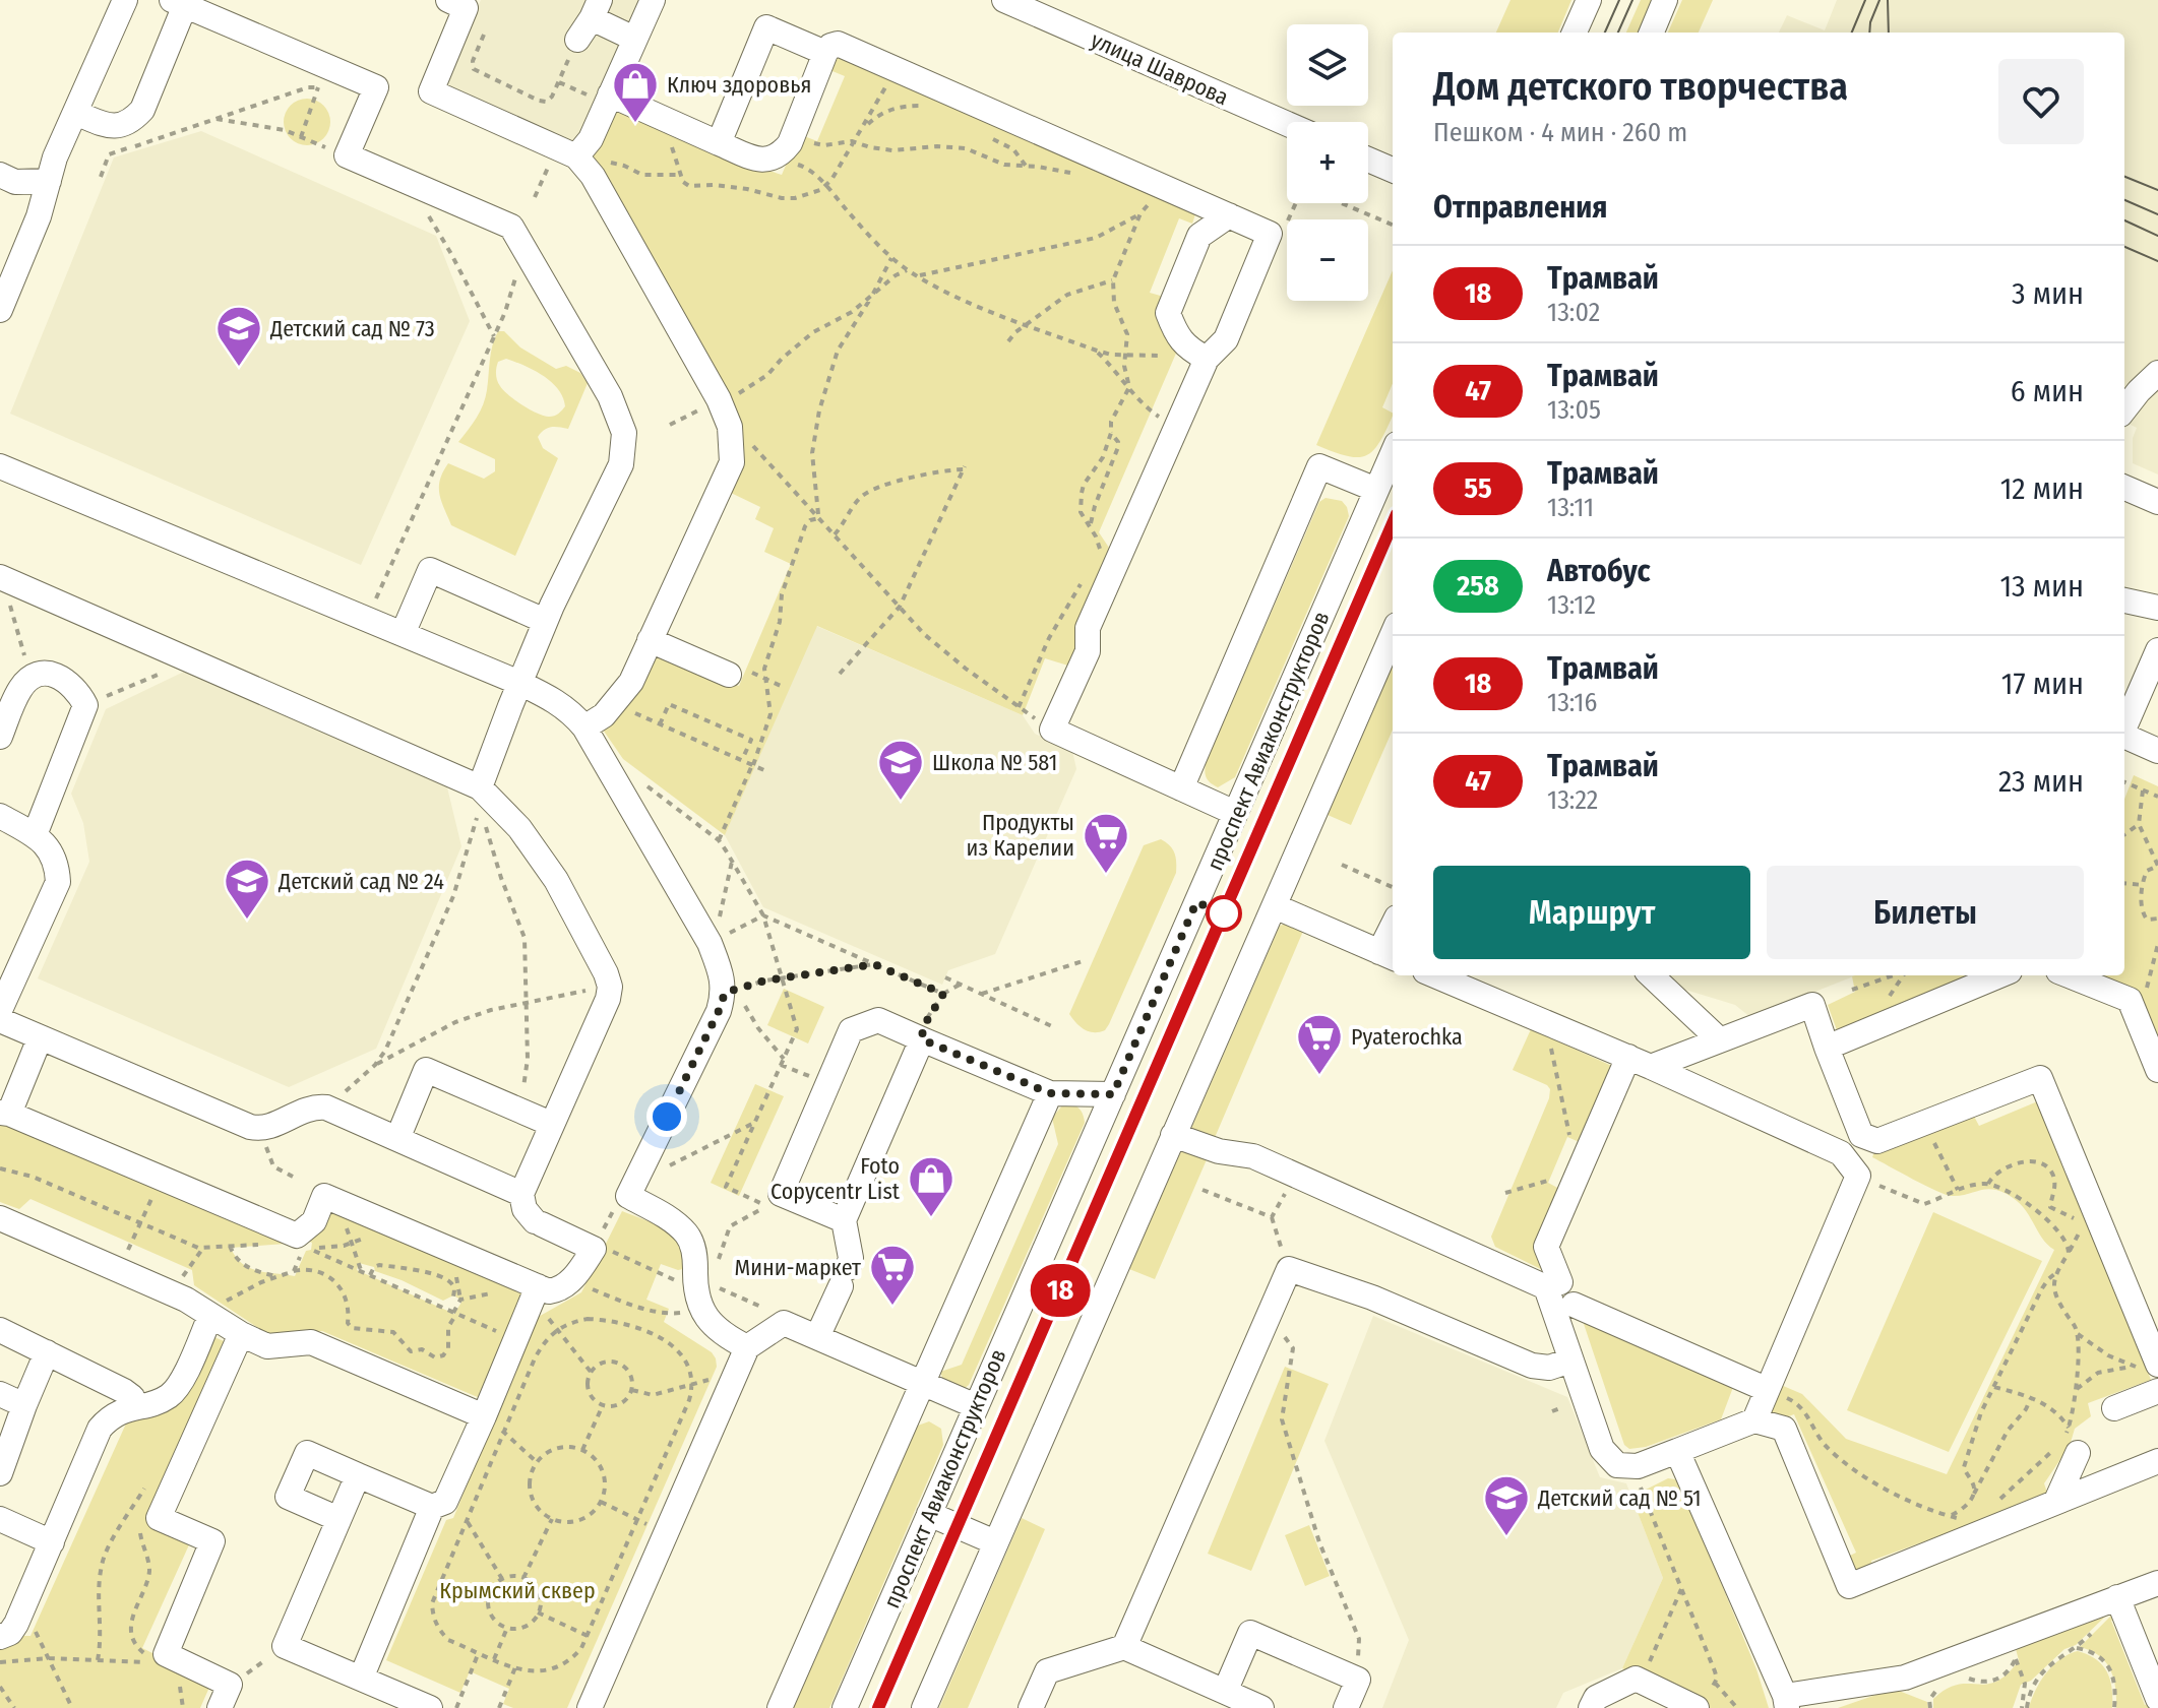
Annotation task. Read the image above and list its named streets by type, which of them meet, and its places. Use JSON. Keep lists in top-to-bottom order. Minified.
{"streets":{"street":["улица Шаврова","проспект Авиаконструкторов"]},"parks":["Крымский сквер"],"places":{"shop":["Ключ здоровья","Foto Copycentr List"],"school or university":["Детский сад № 73","Школа № 581","Детский сад № 24","Детский сад № 51"],"supermarket":["Продукты из Карелии","Pyaterochka","Мини-маркет"]},"lines":["tram line 18"],"page":{"on_map":"18","map_buttons":["+","−"],"heading":[["Дом детского творчества","Пешком · 4 мин · 260 m"],"Отправления"],"list":[{"mark":"18","name":"Трамвай","note":"13:02","value":"3 мин"},{"mark":"47","name":"Трамвай","note":"13:05","value":"6 мин"},{"mark":"55","name":"Трамвай","note":"13:11","value":"12 мин"},{"mark":"258","name":"Автобус","note":"13:12","value":"13 мин"},{"mark":"18","name":"Трамвай","note":"13:16","value":"17 мин"},{"mark":"47","name":"Трамвай","note":"13:22","value":"23 мин"}],"buttons":["Маршрут","Билеты"]}}
